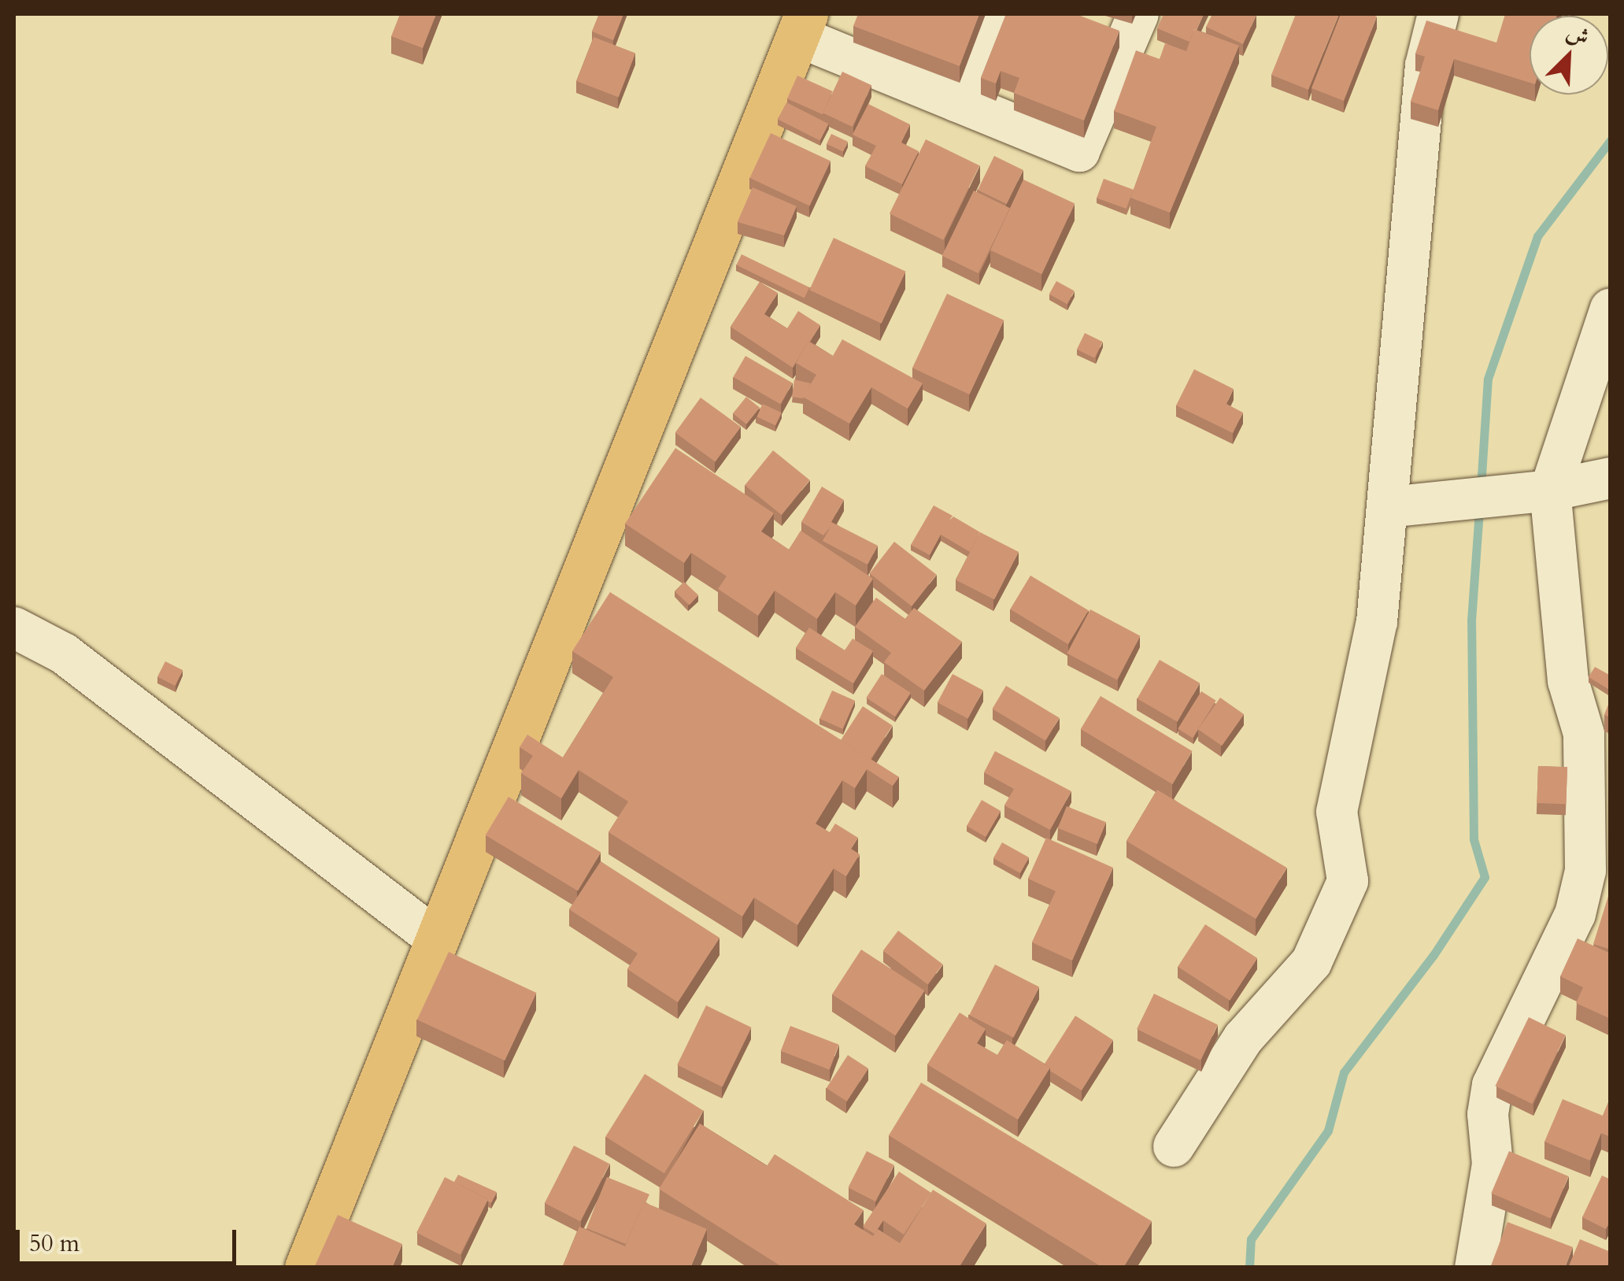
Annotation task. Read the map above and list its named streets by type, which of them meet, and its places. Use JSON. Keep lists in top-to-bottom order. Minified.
{"scale_bar":"50 m","north":"top right"}
